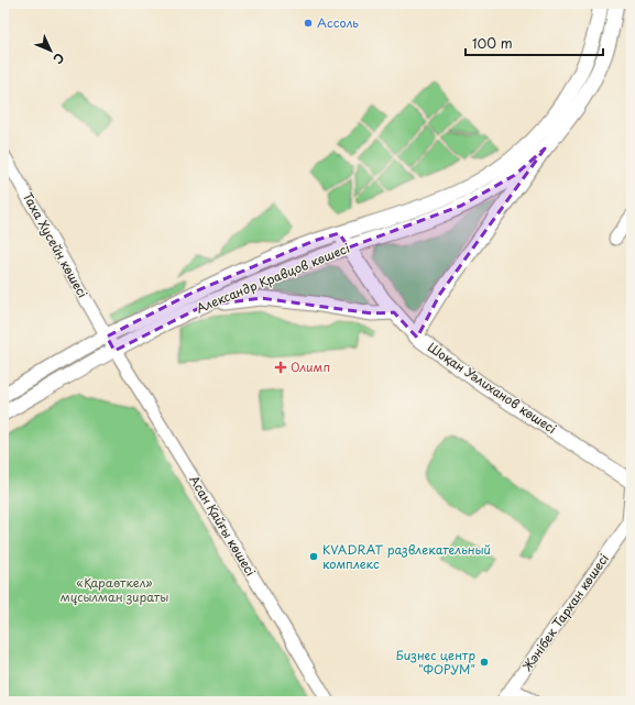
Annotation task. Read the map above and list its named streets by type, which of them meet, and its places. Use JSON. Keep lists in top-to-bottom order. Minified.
{"streets":{"main road":["Александр Кравцов көшесі","Шоқан Уәлиханов көшесі"],"street":["Таха Хусейн көшесі","Асан Қайғы көшесі","Жәнібек Тархан көшесі"]},"crossings":[["Таха Хусейн көшесі","Александр Кравцов көшесі"],["Таха Хусейн көшесі","Асан Қайғы көшесі"],["Александр Кравцов көшесі","Шоқан Уәлиханов көшесі"],["Александр Кравцов көшесі","Асан Қайғы көшесі"],["Шоқан Уәлиханов көшесі","Жәнібек Тархан көшесі"]],"parks":["«Қараөткел» мұсылман зираты"],"places":{"other":["Ассоль","KVADRAT развлекательный комплекс","Бизнес центр \"ФОРУМ\""],"health":["Олимп"]},"scale_bar":"100 m","north":"bottom right"}
